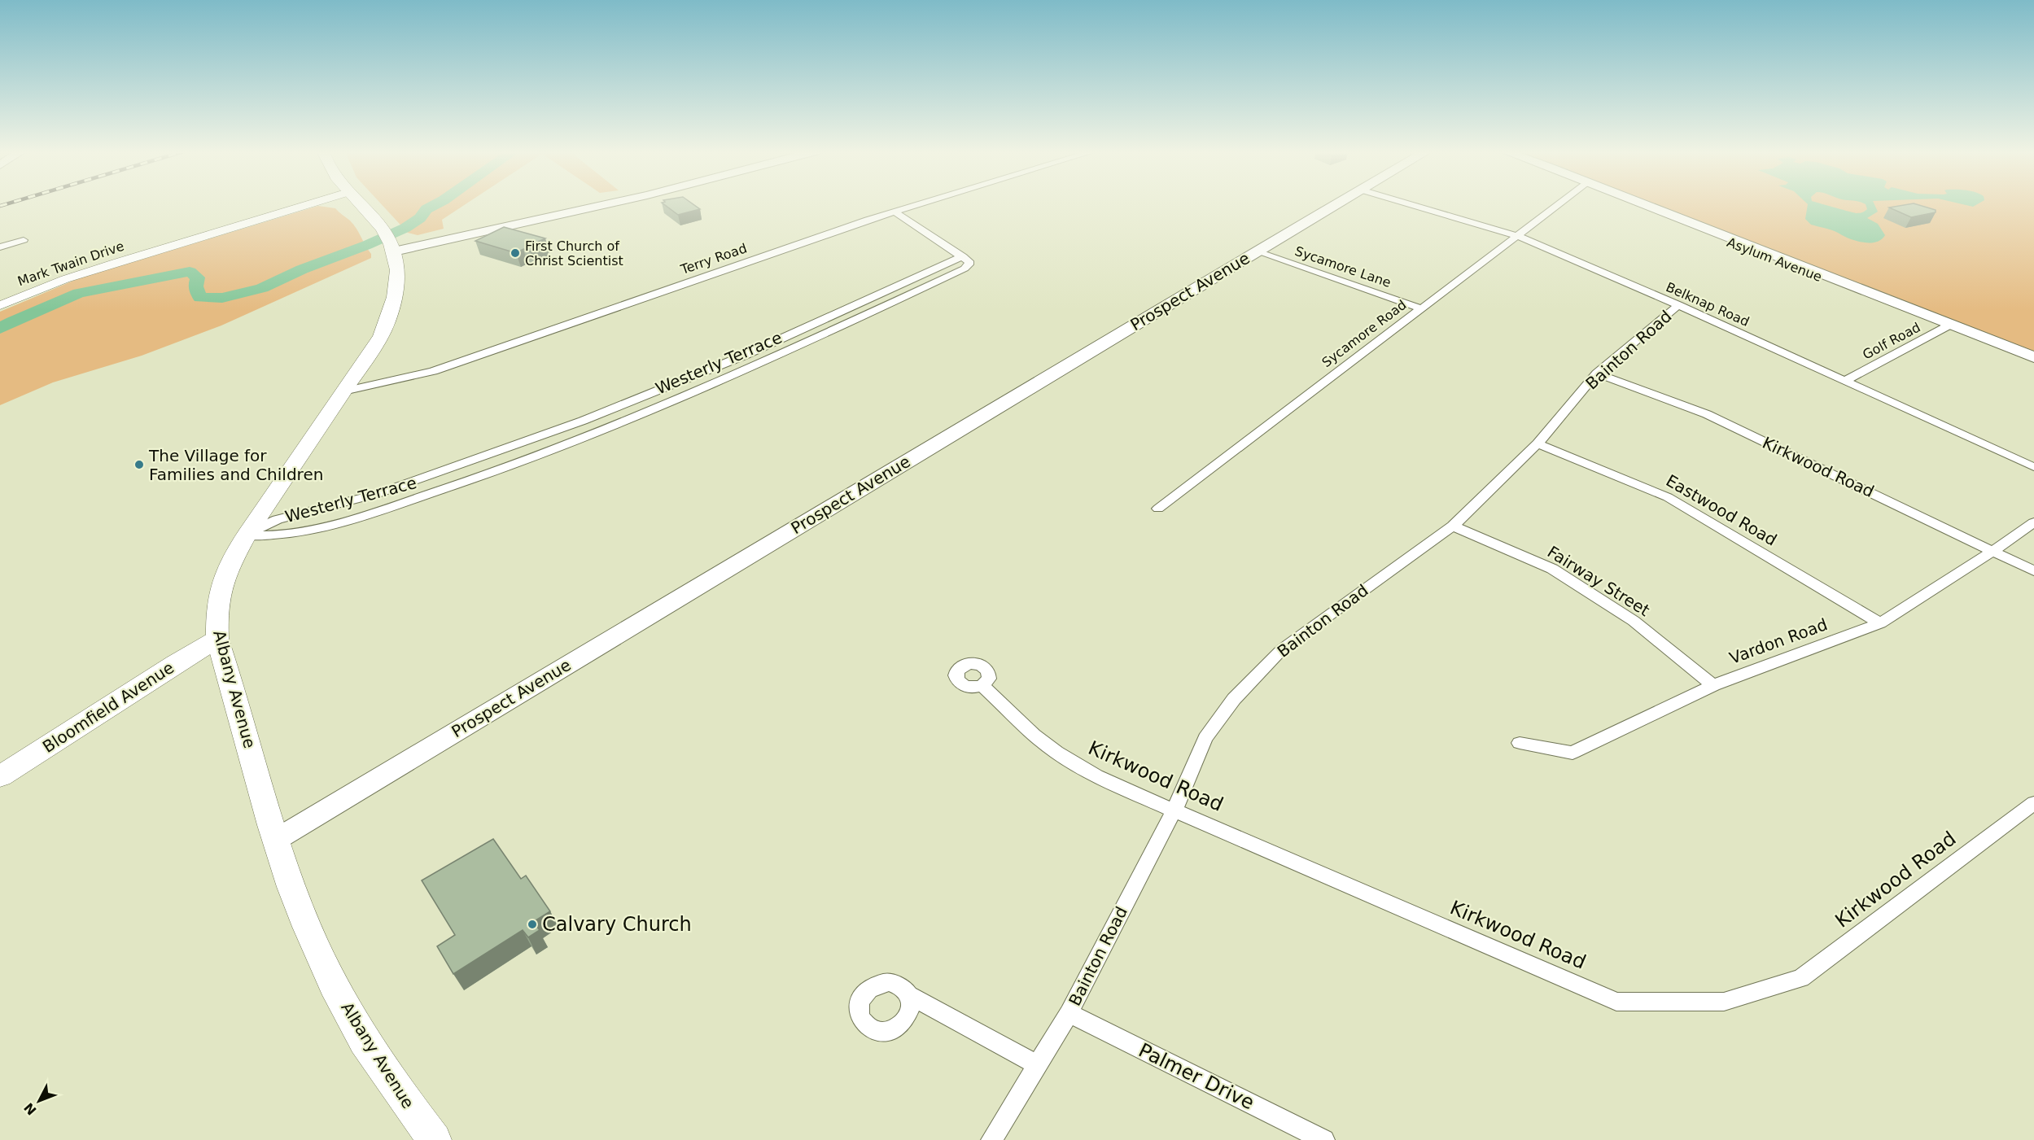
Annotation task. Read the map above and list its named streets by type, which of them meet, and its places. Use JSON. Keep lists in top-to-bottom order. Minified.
{"streets":{"main road":["Asylum Avenue","Prospect Avenue","Albany Avenue","Bloomfield Avenue"],"street":["Terry Road","Mark Twain Drive","Sycamore Lane","Belknap Road","Sycamore Road","Golf Road","Bainton Road","Westerly Terrace","Kirkwood Road","Eastwood Road","Fairway Street","Vardon Road","Palmer Drive"]},"crossings":[["Terry Road","Albany Avenue"],["Asylum Avenue","Golf Road"],["Sycamore Lane","Prospect Avenue"],["Sycamore Lane","Sycamore Road"],["Prospect Avenue","Albany Avenue"],["Belknap Road","Sycamore Road"],["Belknap Road","Golf Road"],["Belknap Road","Bainton Road"],["Bainton Road","Kirkwood Road"],["Bainton Road","Eastwood Road"],["Bainton Road","Fairway Street"],["Bainton Road","Palmer Drive"],["Westerly Terrace","Albany Avenue"],["Kirkwood Road","Vardon Road"],["Eastwood Road","Vardon Road"],["Fairway Street","Vardon Road"],["Albany Avenue","Bloomfield Avenue"]],"places":["First Church of Christ Scientist","The Village for Families and Children","Calvary Church"],"north":"bottom left"}
